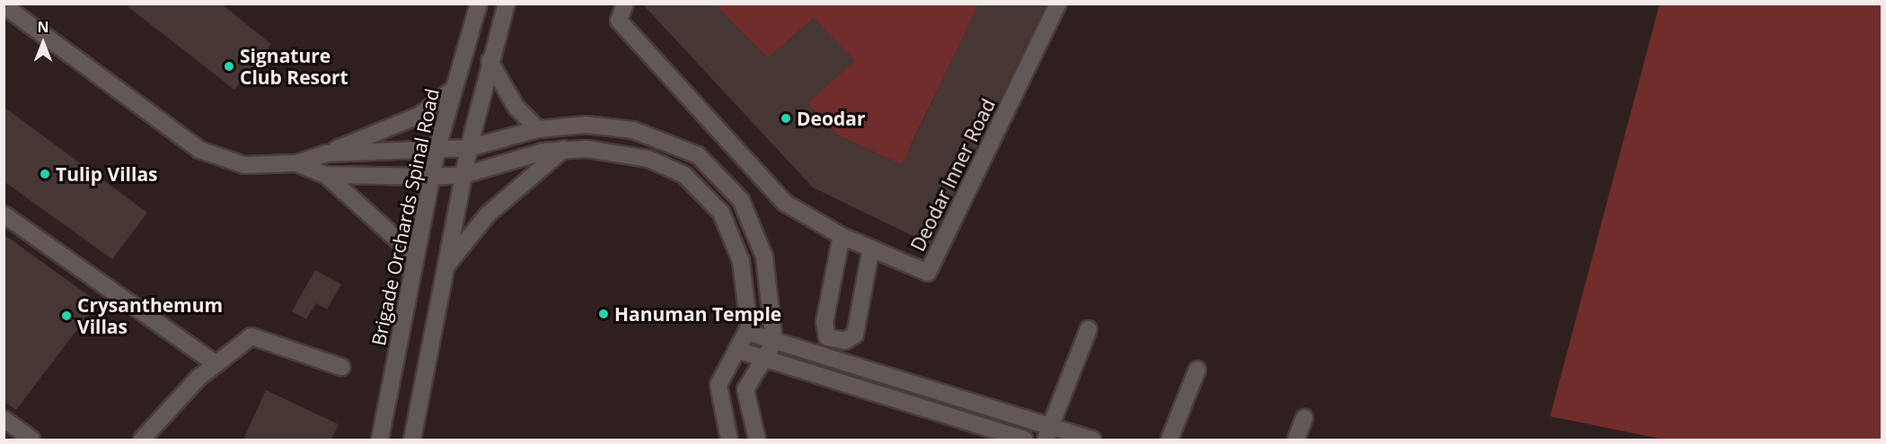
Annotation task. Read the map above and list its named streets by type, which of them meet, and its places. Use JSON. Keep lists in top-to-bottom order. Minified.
{"streets":{"street":["Deodar Inner Road","Brigade Orchards Spinal Road"]},"places":["Signature Club Resort","Deodar","Tulip Villas","Hanuman Temple","Crysanthemum Villas"],"north":"top"}
